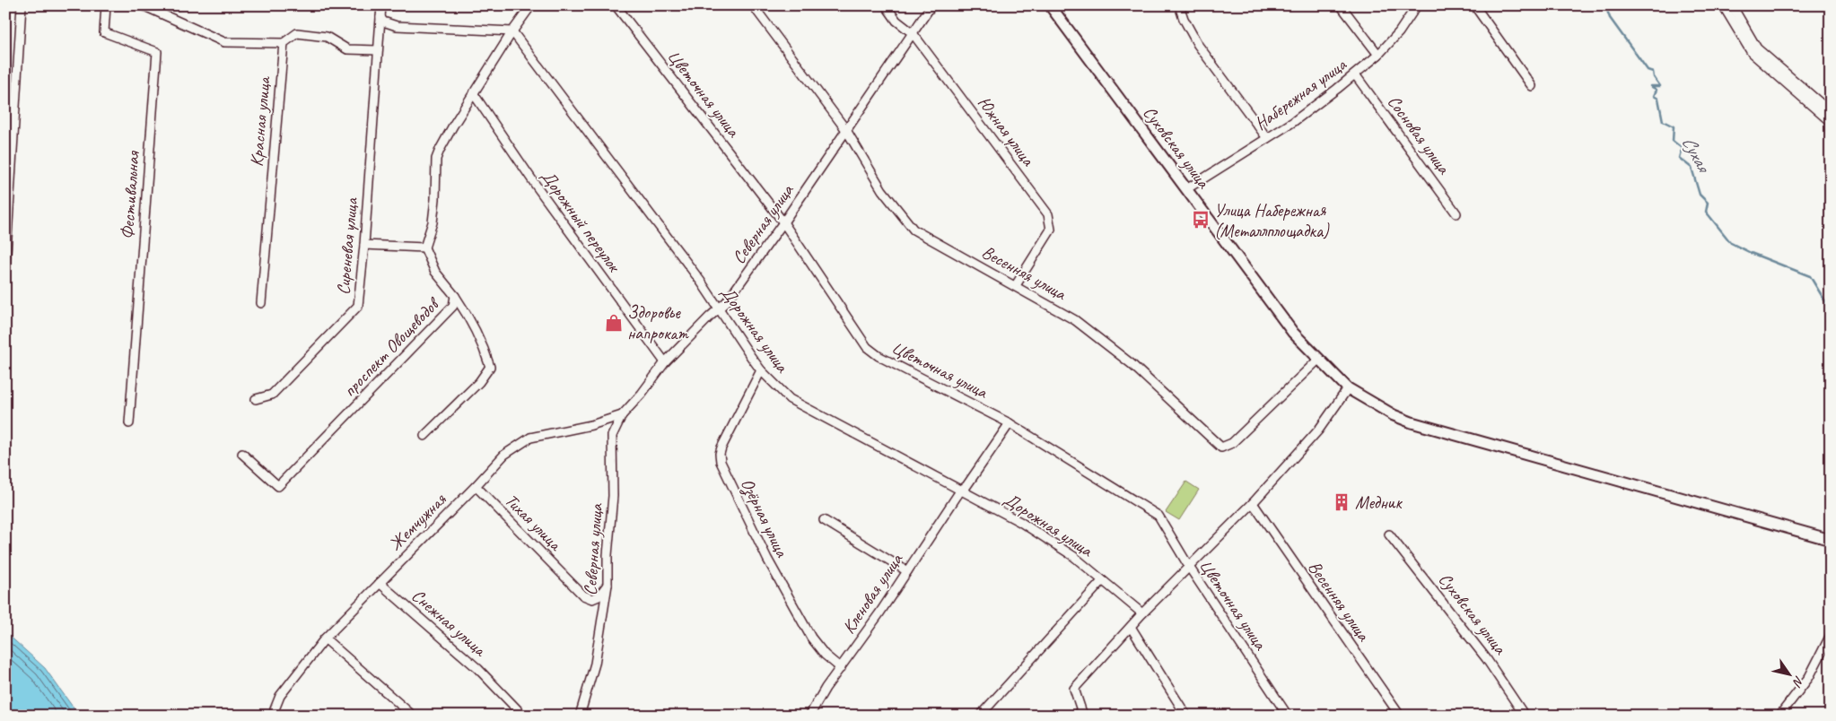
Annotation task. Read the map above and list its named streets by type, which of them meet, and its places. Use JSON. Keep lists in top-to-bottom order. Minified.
{"streets":{"street":["Цветочная улица","Набережная улица","Красная улица","Южная улица","Сосновая улица","Суховская улица","Фестивальная","Дорожный переулок","Северная улица","Сиреневая улица","Весенняя улица","Дорожная улица","проспект Овощеводов","Озёрная улица","Жемчужная","Тихая улица","Кленовая улица","Снежная улица"]},"crossings":[["Цветочная улица","Северная улица"],["Цветочная улица","Кленовая улица"],["Набережная улица","Сосновая улица"],["Набережная улица","Суховская улица"],["Южная улица","Северная улица"],["Южная улица","Весенняя улица"],["Суховская улица","Весенняя улица"],["Дорожный переулок","Северная улица"],["Северная улица","Весенняя улица"],["Северная улица","Дорожная улица"],["Северная улица","Жемчужная"],["Северная улица","Тихая улица"],["Дорожная улица","Озёрная улица"],["Дорожная улица","Кленовая улица"],["Озёрная улица","Кленовая улица"],["Жемчужная","Тихая улица"],["Жемчужная","Снежная улица"]],"water":["Сухая"],"places":{"bus stop":["Улица Набережная (Металлплощадка)"],"shop":["Здоровье напрокат"],"building":["Медник"]},"north":"bottom right"}
